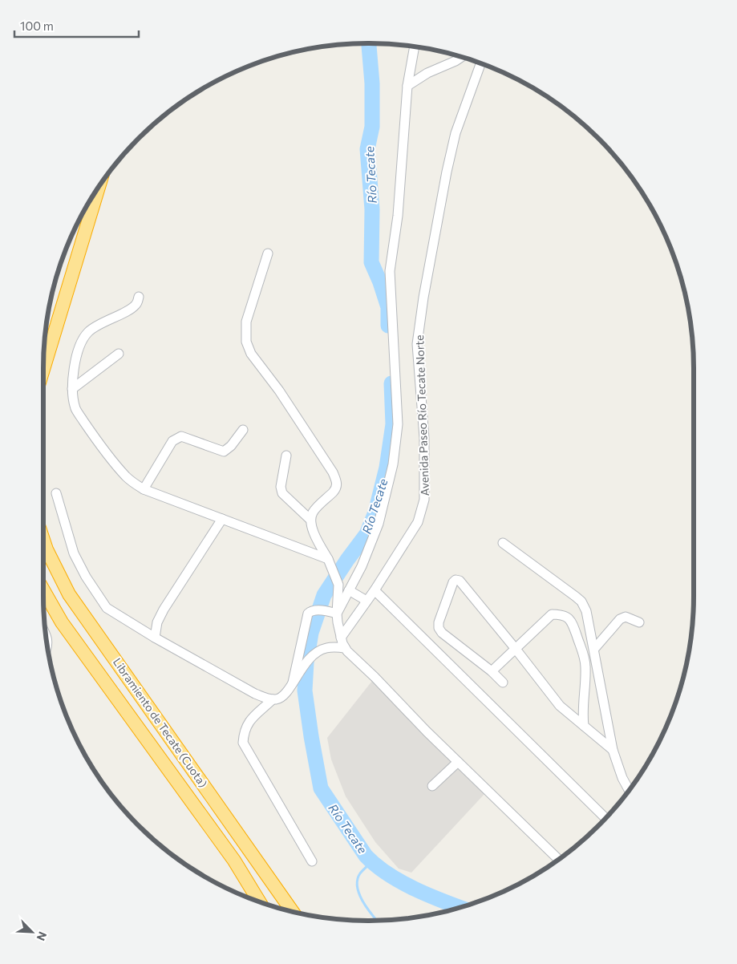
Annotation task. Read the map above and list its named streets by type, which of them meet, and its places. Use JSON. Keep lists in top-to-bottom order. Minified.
{"streets":{"highway":["Libramiento de Tecate (Cuota)"],"street":["Avenida Paseo Río Tecate Norte"]},"water":["Río Tecate"],"scale_bar":"100 m","north":"bottom right"}
